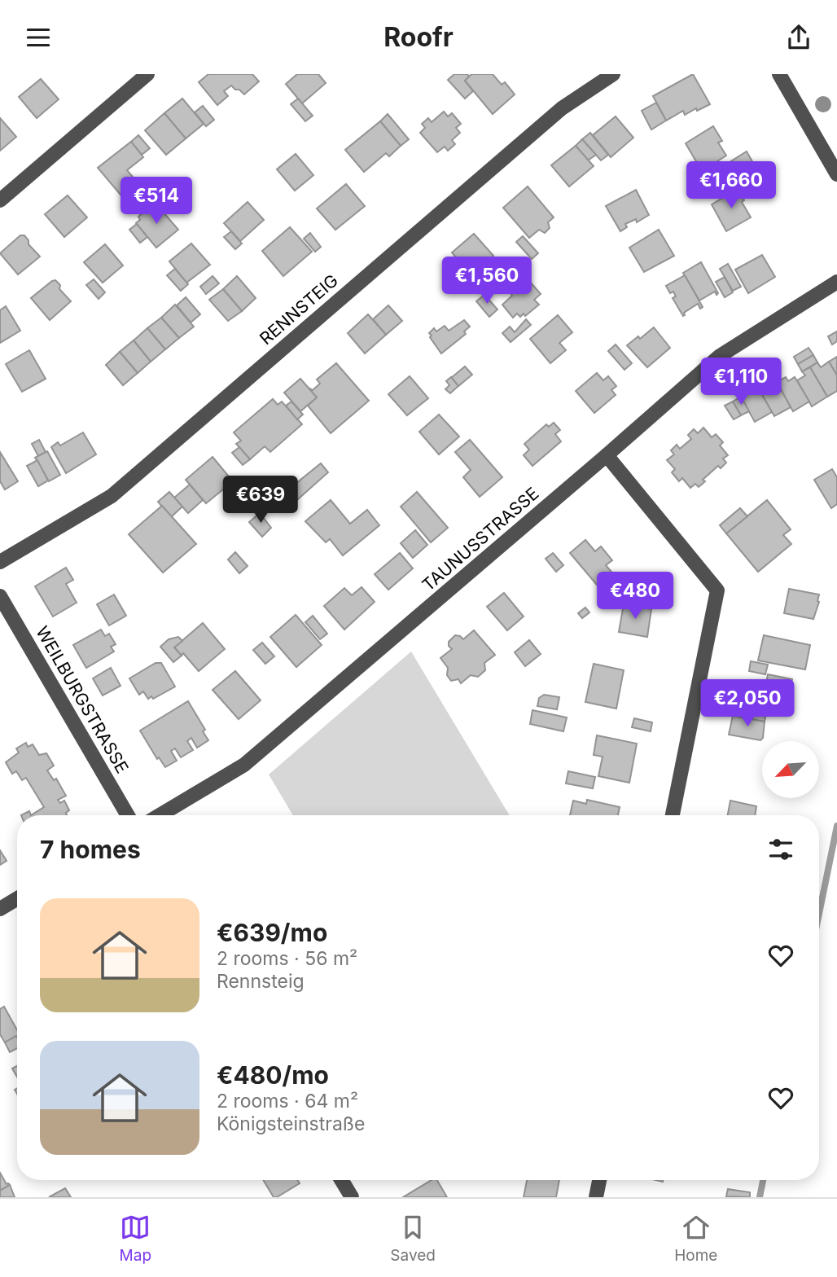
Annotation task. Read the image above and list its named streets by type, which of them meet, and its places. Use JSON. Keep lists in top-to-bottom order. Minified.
{"streets":{"street":["RENNSTEIG","TAUNUSSTRASSE","WEILBURGSTRASSE"]},"north":"bottom left","page":{"header":"Roofr","price":["€1,660","€514","€1,560","€1,110","€639","€480","€2,050"],"heading":"7 homes","list":[{"name":"€639/mo","note":"2 rooms · 56 m² · Rennsteig"},{"name":"€480/mo","note":"2 rooms · 64 m² · Königsteinstraße"}],"tabs":["Map","Saved","Home"]}}
